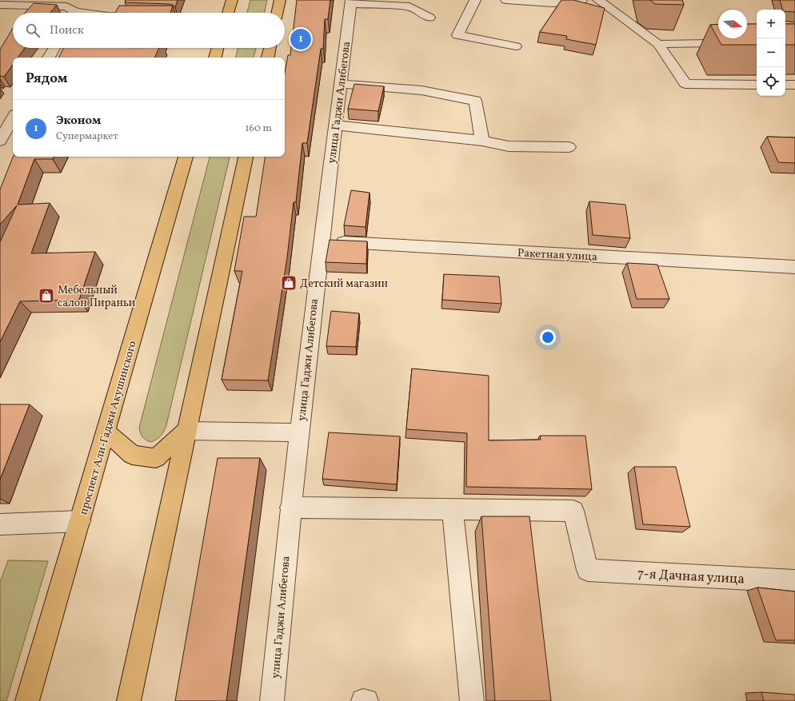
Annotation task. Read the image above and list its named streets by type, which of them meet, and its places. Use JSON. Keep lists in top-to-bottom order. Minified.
{"streets":{"main road":["проспект Али-Гаджи Акушинского"],"street":["улица Гаджи Алибегова","Ракетная улица","7-я Дачная улица"]},"crossings":[["улица Гаджи Алибегова","Ракетная улица"]],"places":{"shop":["Детский магазин","Мебельный салон Пираньи"]},"north":"right","page":{"map_buttons":["+","−"],"search":"Поиск","pins":"1","heading":"Рядом","list":[{"mark":"1","name":"Эконом","note":"Супермаркет","value":"160 m"}]}}
